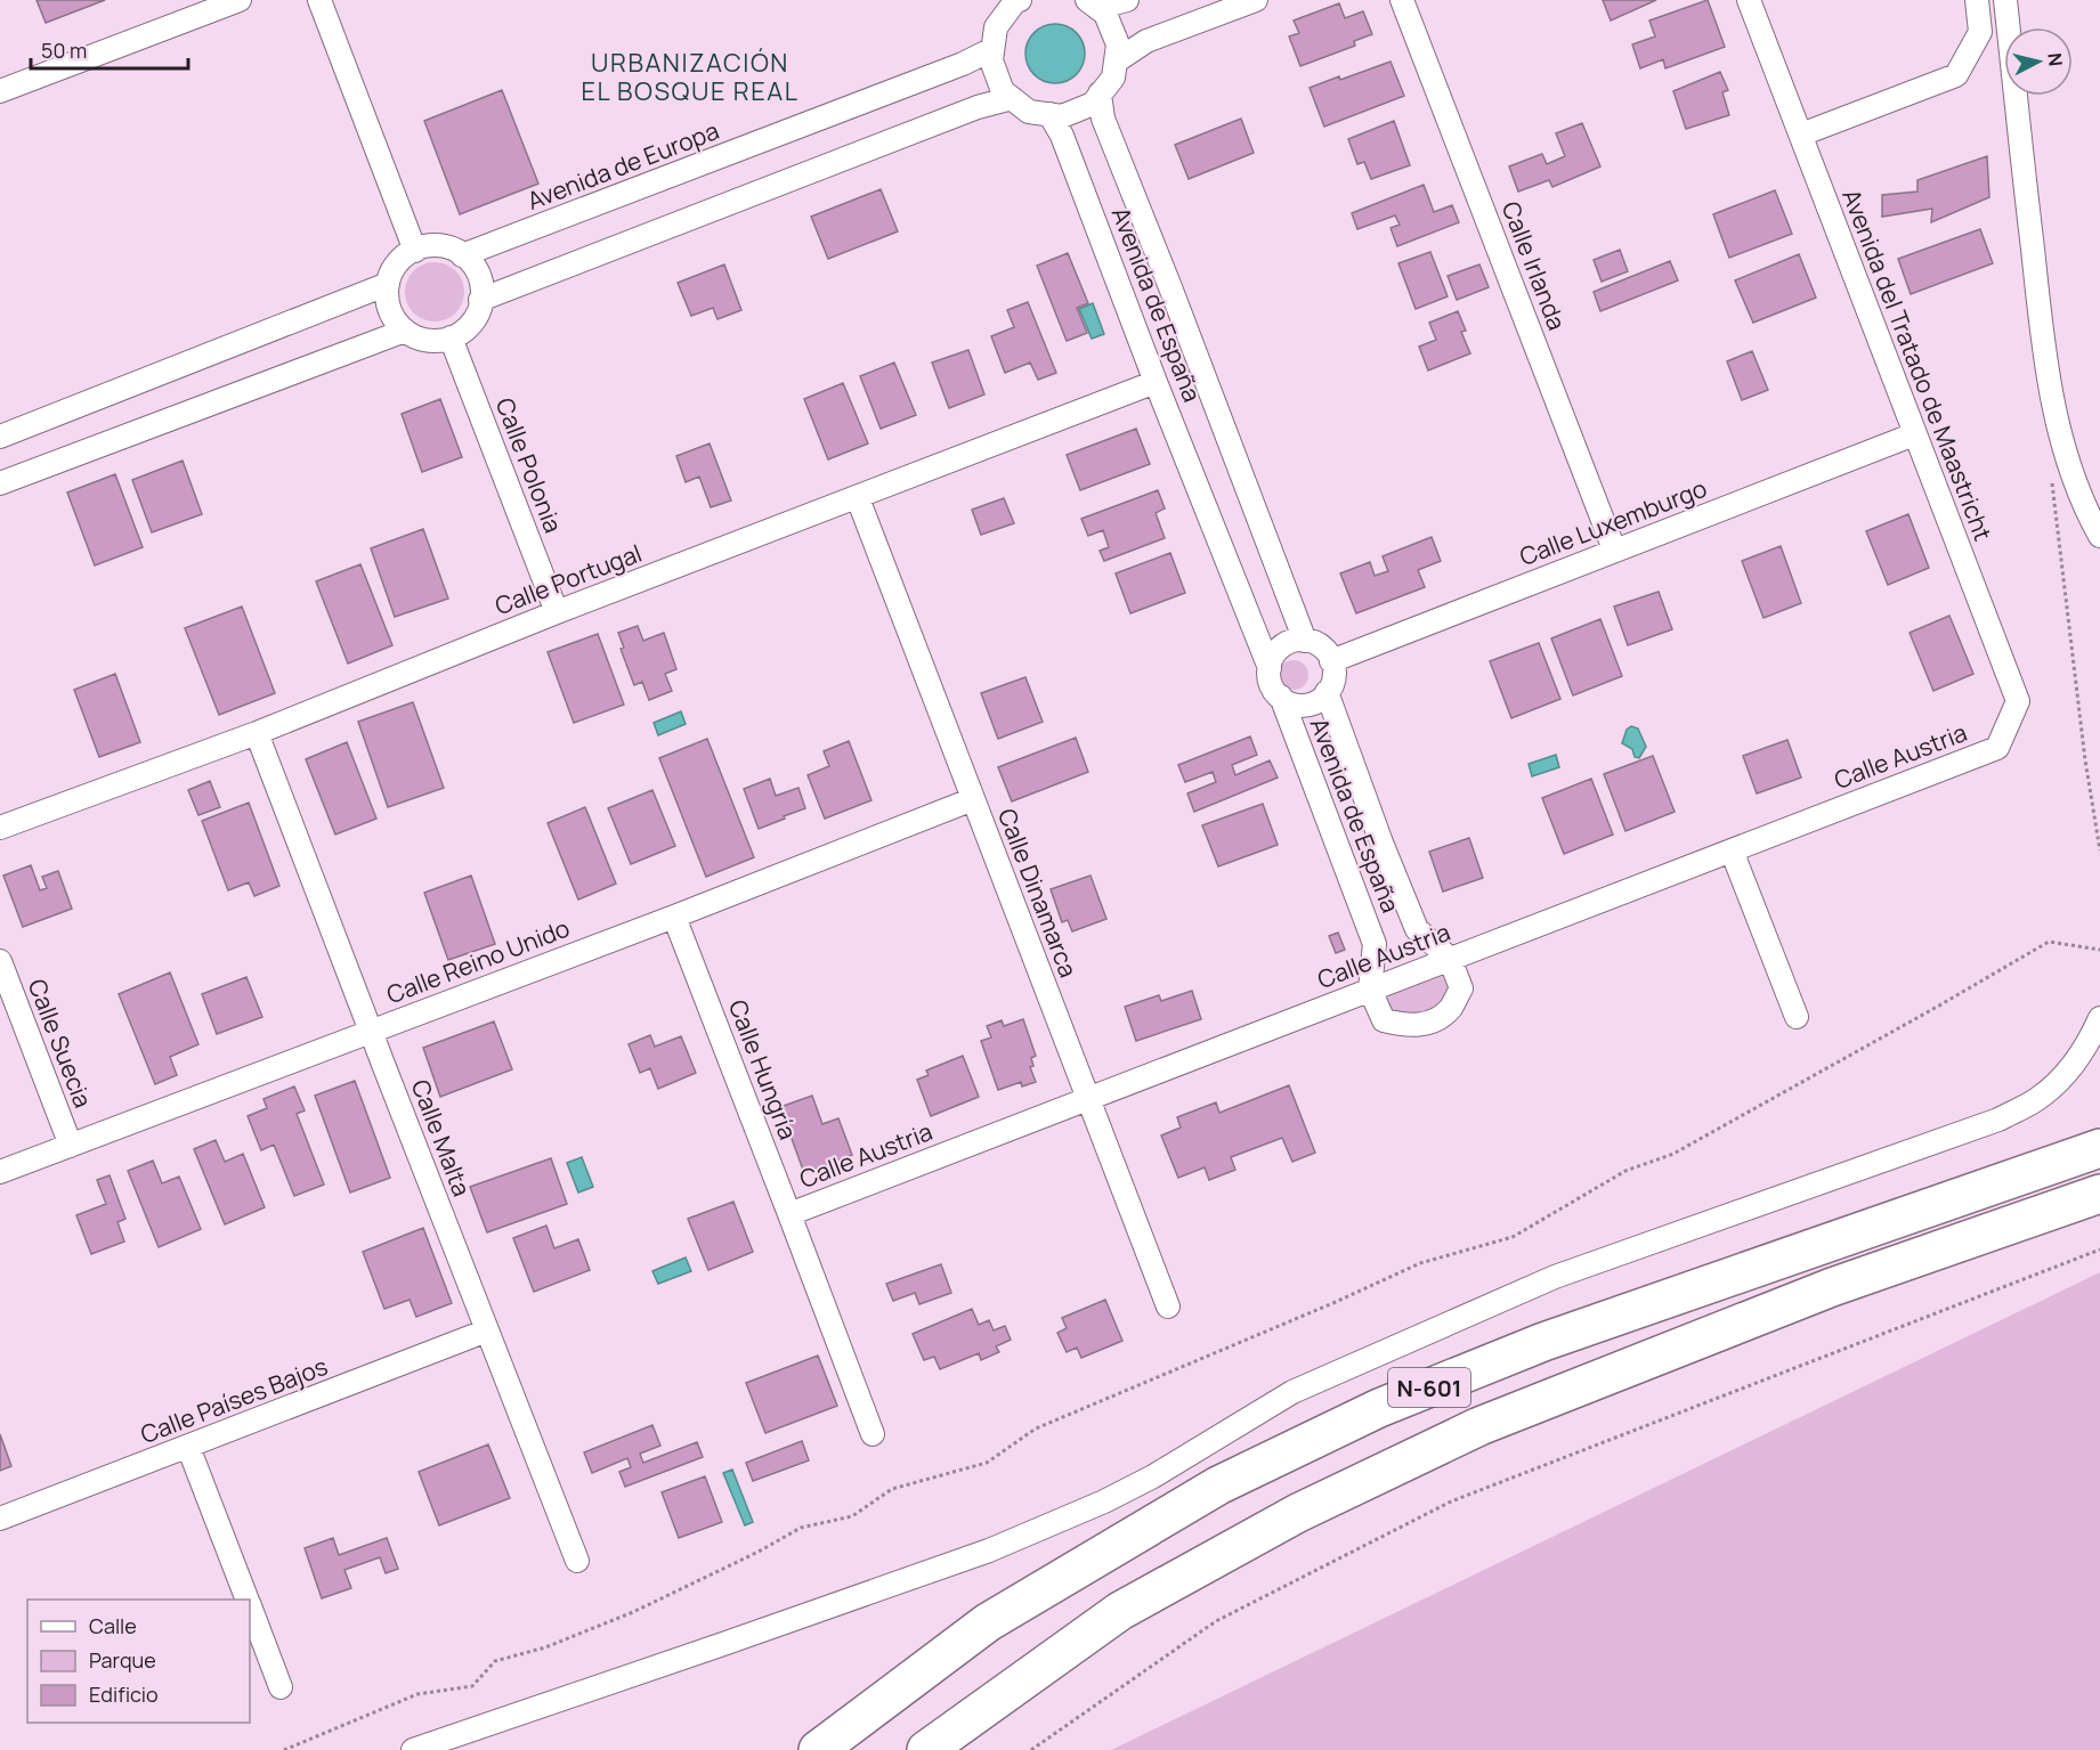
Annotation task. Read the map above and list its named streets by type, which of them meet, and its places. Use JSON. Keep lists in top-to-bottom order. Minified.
{"streets":{"highway":["N-601"],"street":["Avenida de Europa","Calle Irlanda","Avenida de España","Avenida del Tratado de Maastricht","Calle Polonia","Calle Luxemburgo","Calle Portugal","Calle Austria","Calle Dinamarca","Calle Reino Unido","Calle Suecia","Calle Hungría","Calle Malta","Calle Países Bajos"]},"crossings":[["Avenida de Europa","Calle Polonia"],["Calle Irlanda","Calle Luxemburgo"],["Avenida de España","Calle Luxemburgo"],["Avenida de España","Calle Portugal"],["Avenida de España","Calle Austria"],["Avenida del Tratado de Maastricht","Calle Luxemburgo"],["Avenida del Tratado de Maastricht","Calle Austria"],["Calle Polonia","Calle Portugal"],["Calle Portugal","Calle Dinamarca"],["Calle Portugal","Calle Malta"],["Calle Austria","Calle Dinamarca"],["Calle Austria","Calle Hungría"],["Calle Dinamarca","Calle Reino Unido"],["Calle Reino Unido","Calle Suecia"],["Calle Reino Unido","Calle Hungría"],["Calle Reino Unido","Calle Malta"],["Calle Malta","Calle Países Bajos"]],"districts":["URBANIZACIÓN EL BOSQUE REAL"],"legend":["Calle","Parque","Edificio"],"scale_bar":"50 m","north":"right"}
